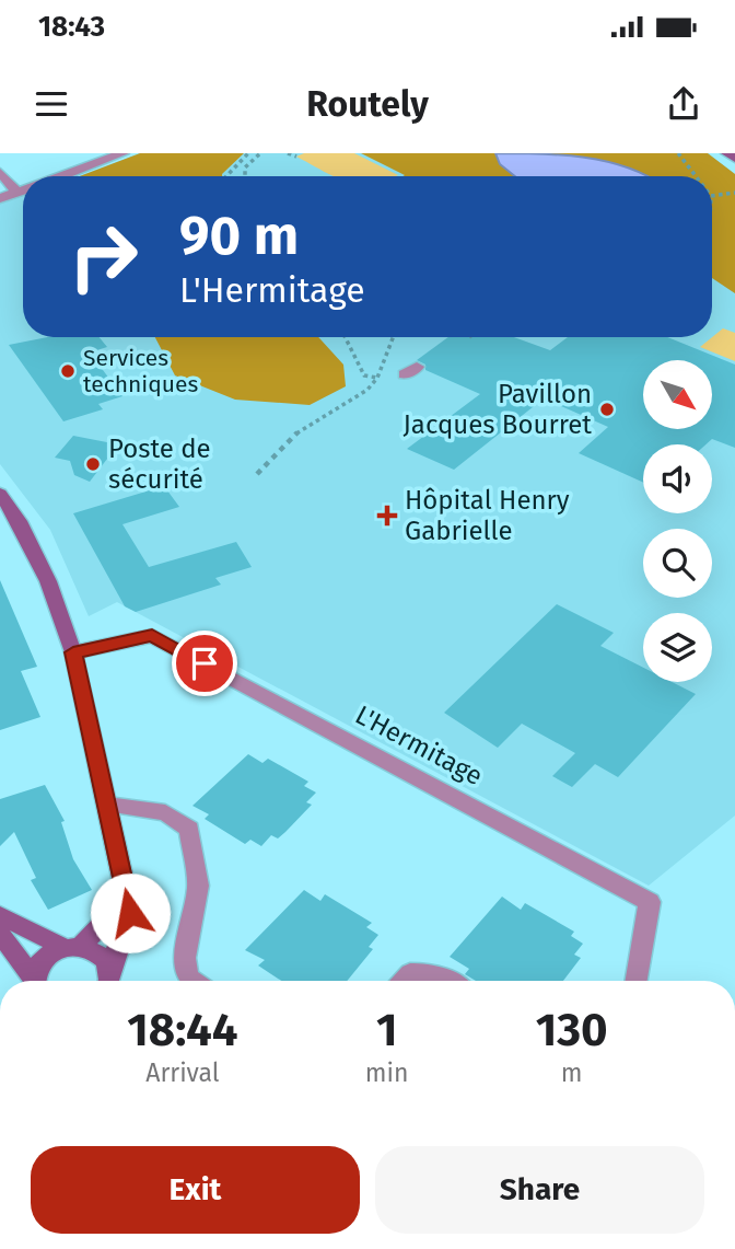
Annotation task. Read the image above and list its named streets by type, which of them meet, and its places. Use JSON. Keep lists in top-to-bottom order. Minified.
{"streets":{"street":["L'Hermitage"]},"places":{"other":["Services techniques","Pavillon Jacques Bourret","Poste de sécurité"],"health":["Hôpital Henry Gabrielle"]},"north":"bottom right","page":{"status":"18:43","header":"Routely","turn":["90 m","L'Hermitage"],"eta":["18:44","Arrival","1","min","130","m"],"buttons":["Exit","Share"]}}
